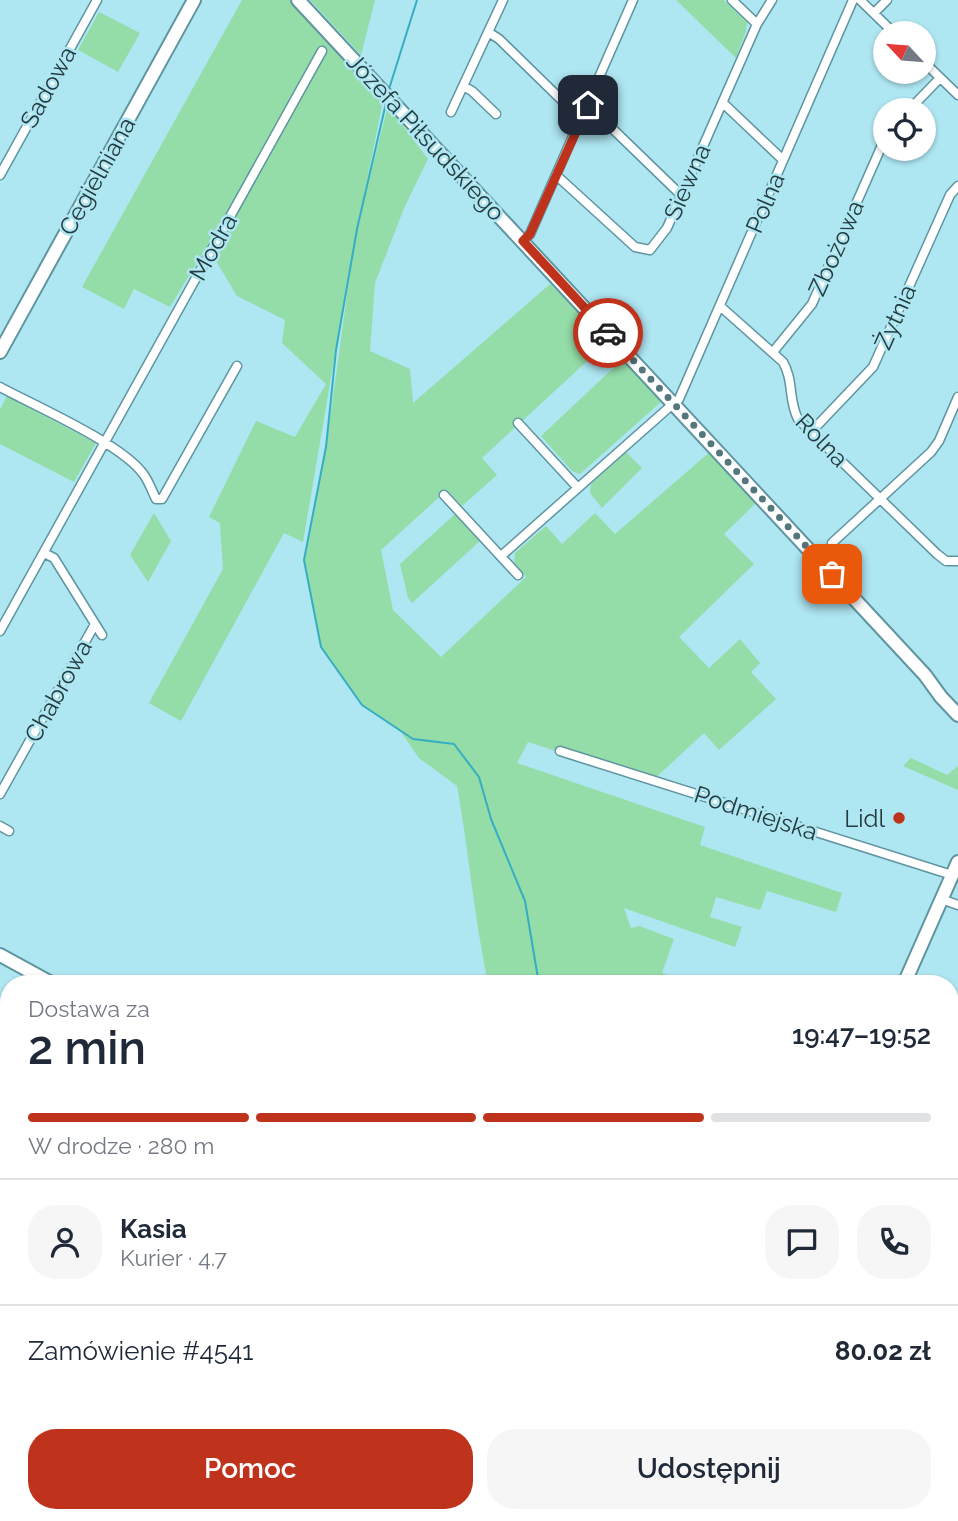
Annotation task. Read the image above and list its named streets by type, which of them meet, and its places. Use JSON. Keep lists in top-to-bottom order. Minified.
{"streets":{"main road":["Józefa Piłsudskiego","Cegielniana"],"street":["Sadowa","Siewna","Polna","Modra","Zbożowa","Żytnia","Rolna","Chabrowa","Podmiejska"]},"crossings":[["Józefa Piłsudskiego","Polna"],["Polna","Rolna"],["Modra","Chabrowa"],["Zbożowa","Rolna"],["Żytnia","Rolna"]],"places":["Lidl"],"north":"top left","page":{"heading":["2 min","Dostawa za","19:47–19:52"],"panel":["Kasia","Kurier · 4.7","Zamówienie #4541","80.02 zł"],"bar":"W drodze · 280 m","buttons":["Pomoc","Udostępnij"]}}
